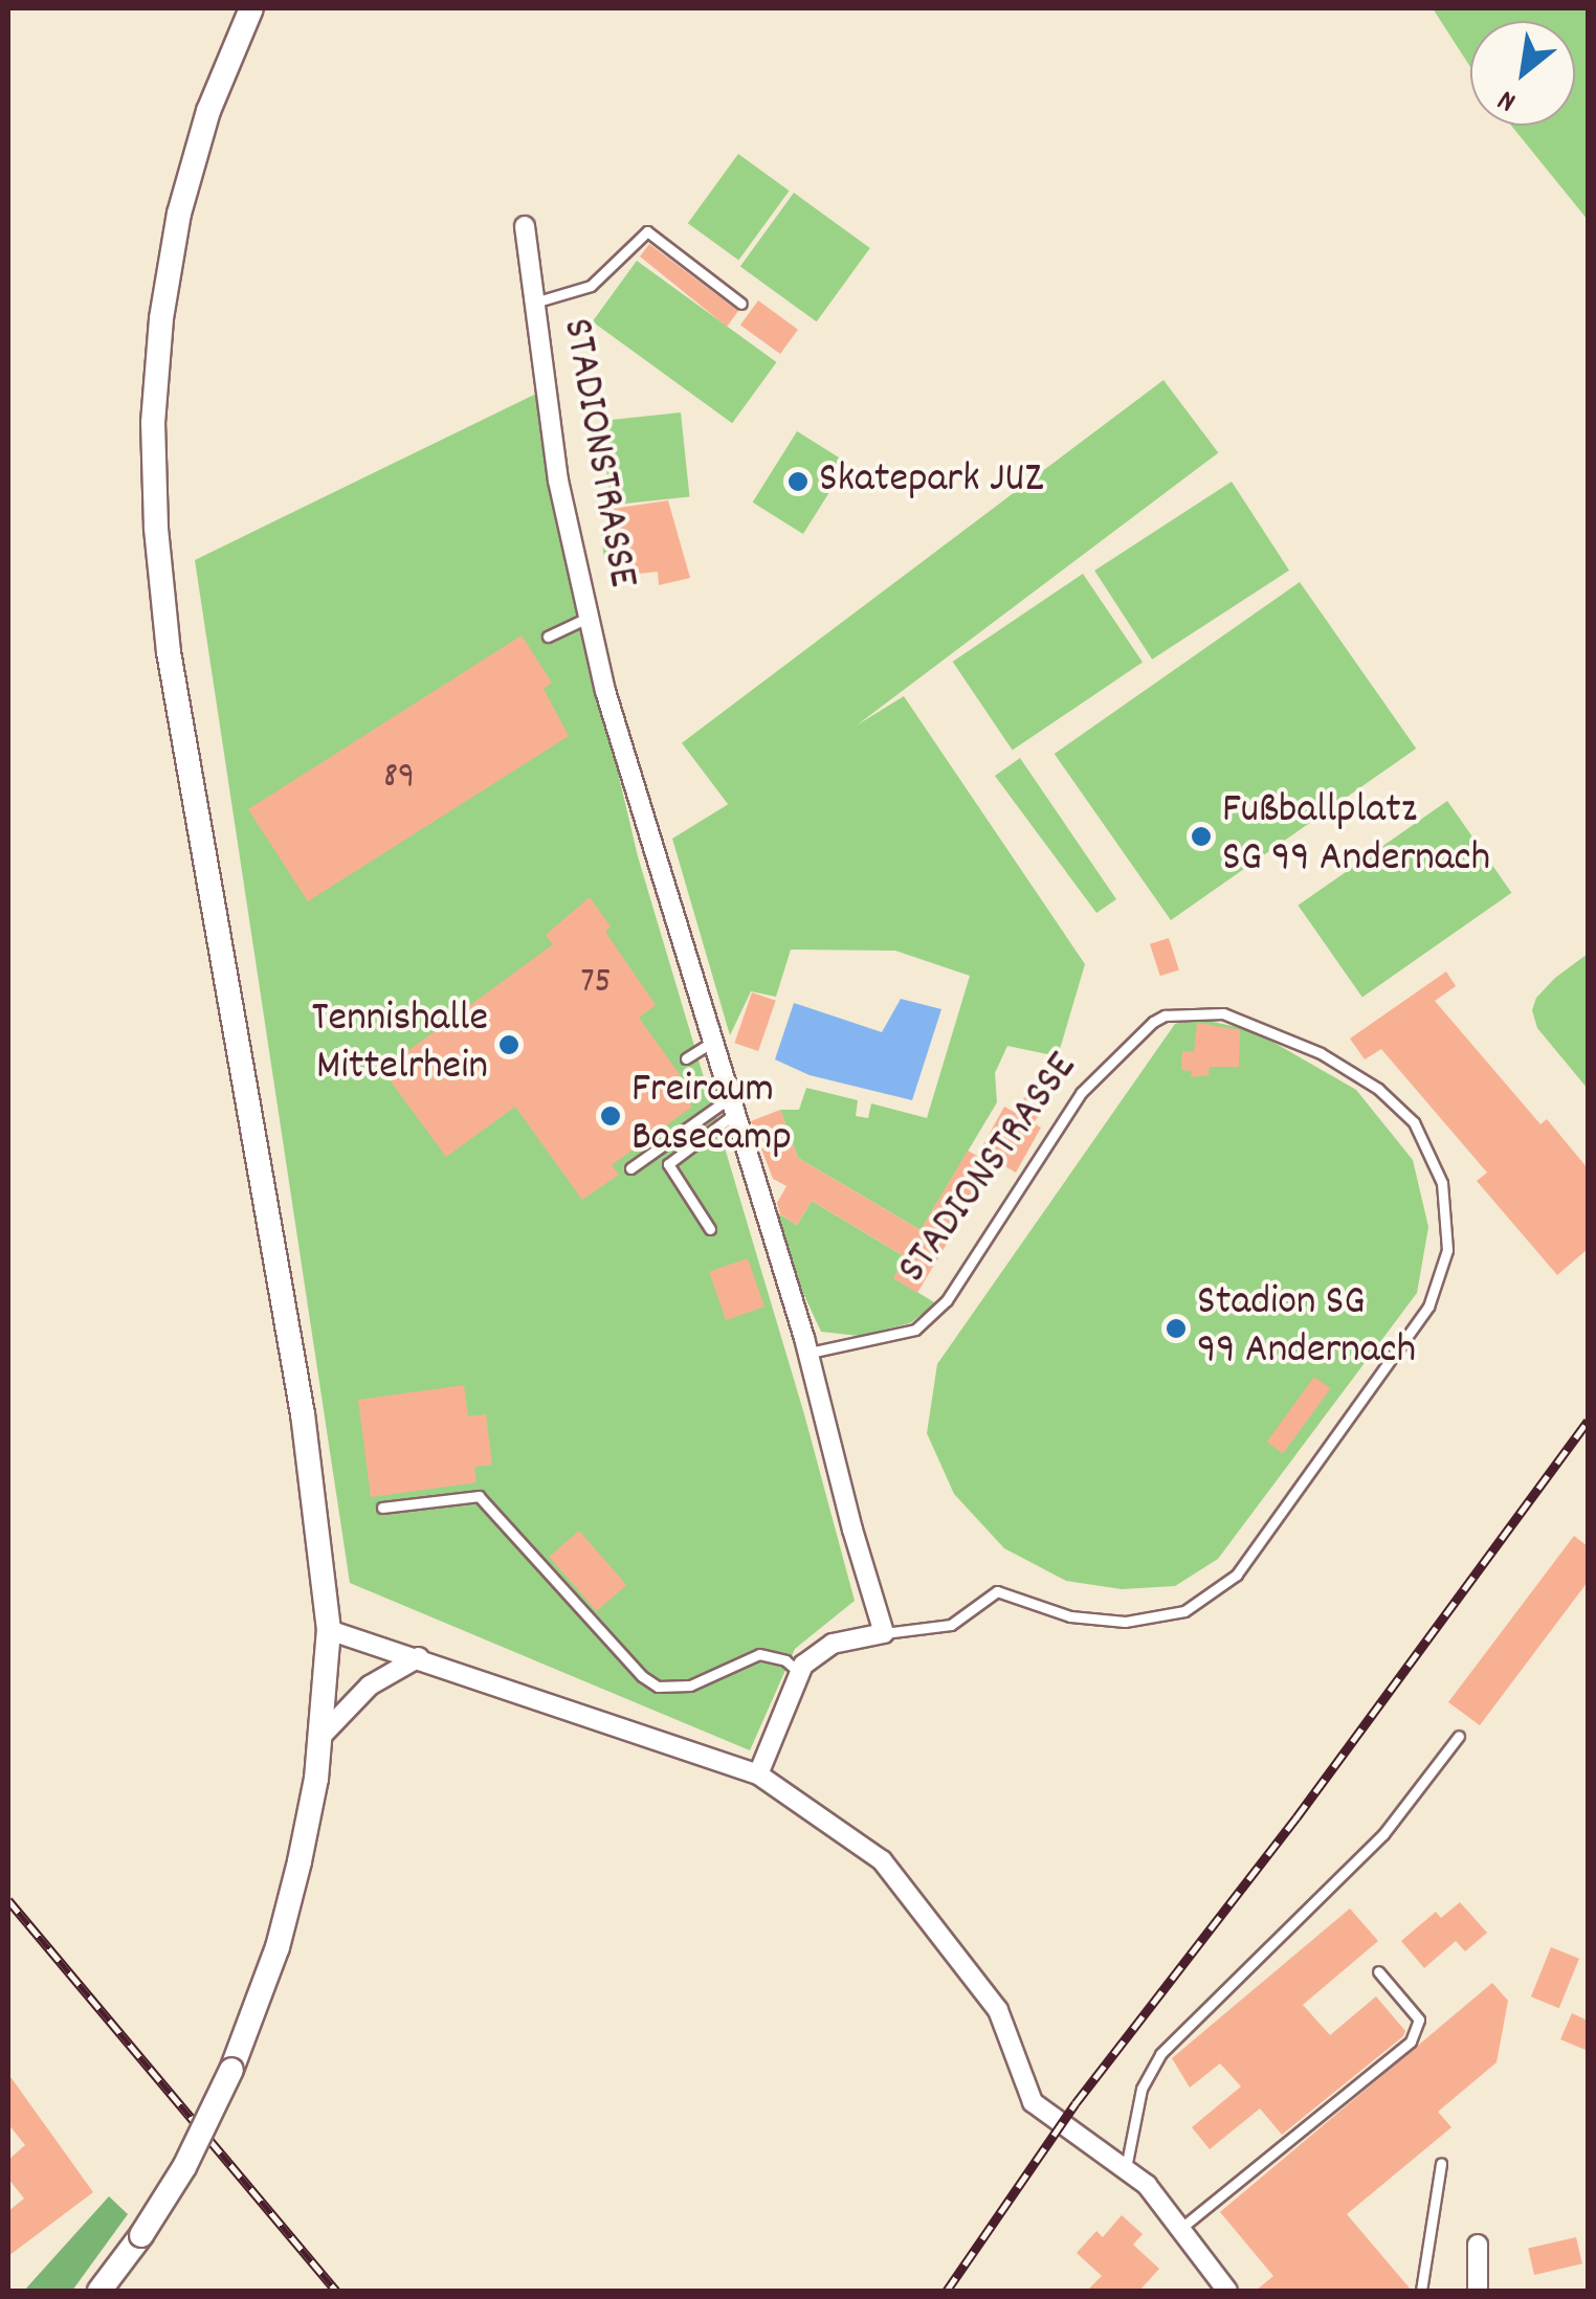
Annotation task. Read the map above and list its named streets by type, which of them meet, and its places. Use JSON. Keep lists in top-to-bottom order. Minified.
{"streets":{"street":["STADIONSTRASSE"]},"places":["Skatepark JUZ","Fußballplatz SG 99 Andernach","Tennishalle Mittelrhein","Freiraum Basecamp","Stadion SG 99 Andernach"],"house_numbers":["89","75"],"north":"bottom left"}
